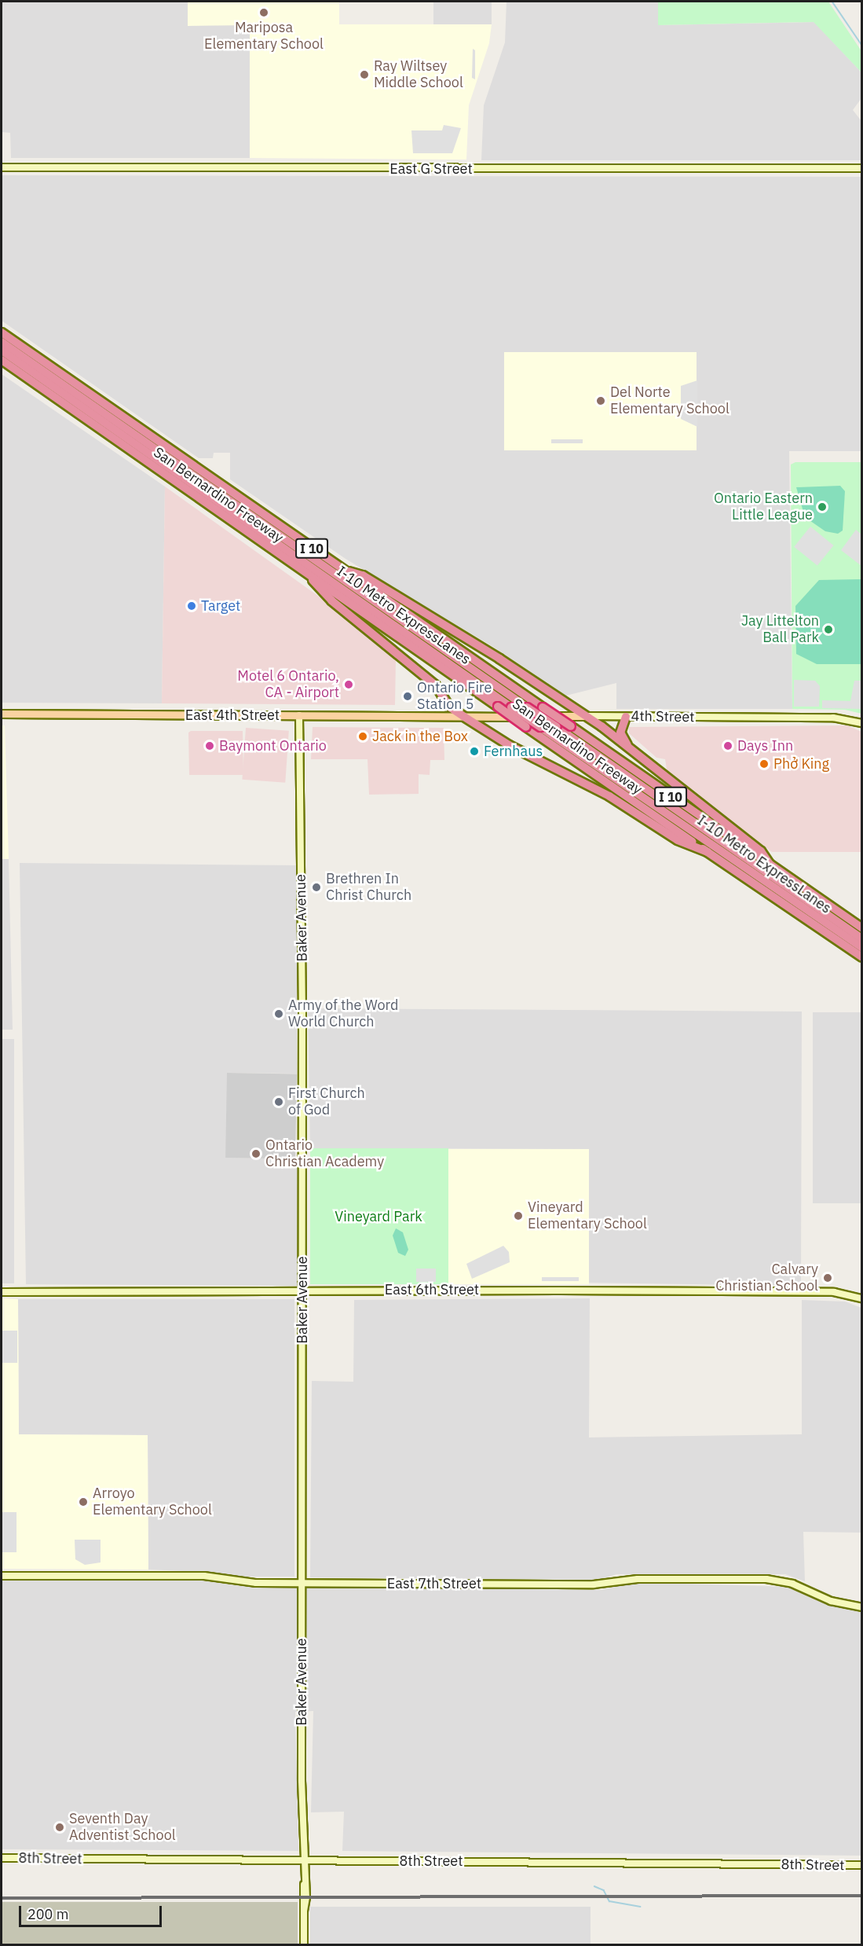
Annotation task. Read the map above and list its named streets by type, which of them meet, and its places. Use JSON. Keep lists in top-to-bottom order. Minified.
{"streets":{"highway":["San Bernardino Freeway","I 10","I-10 Metro ExpressLanes"],"main road":["East 4th Street","4th Street"],"street":["East G Street","Baker Avenue","East 6th Street","East 7th Street","8th Street"]},"crossings":[["East 4th Street","4th Street"],["East 4th Street","Baker Avenue"],["Baker Avenue","East 6th Street"],["Baker Avenue","East 7th Street"],["Baker Avenue","8th Street"]],"parks":["Vineyard Park"],"places":["Mariposa Elementary School","Ray Wiltsey Middle School","Del Norte Elementary School","Ontario Eastern Little League","Target","Jay Littelton Ball Park","Motel 6 Ontario, CA - Airport","Ontario Fire Station 5","Jack in the Box","Baymont Ontario","Days Inn","Fernhaus","Phở King","Brethren In Christ Church","Army of the Word World Church","First Church of God","Ontario Christian Academy","Vineyard Elementary School","Calvary Christian School","Arroyo Elementary School","Seventh Day Adventist School"],"scale_bar":"200 m"}
